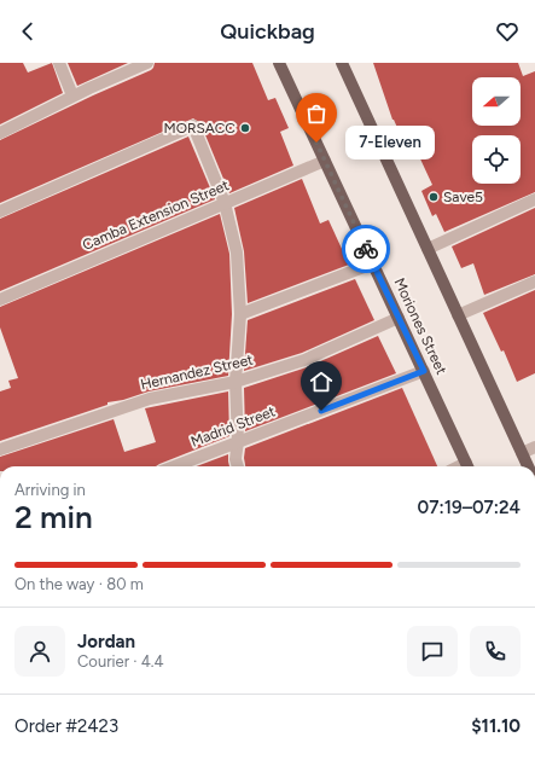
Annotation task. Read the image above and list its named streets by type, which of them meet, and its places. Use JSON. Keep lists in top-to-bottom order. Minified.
{"streets":{"main road":["Moriones Street"],"street":["Camba Extension Street","Hernandez Street","Madrid Street"]},"crossings":[["Camba Extension Street","Moriones Street"],["Moriones Street","Hernandez Street"],["Moriones Street","Madrid Street"]],"places":["MORSACC","7-Eleven","Save5"],"north":"left","page":{"header":"Quickbag","bubble":"7-Eleven","heading":["2 min","Arriving in","07:19–07:24"],"panel":["Jordan","Courier · 4.4","Order #2423","$11.10"],"bar":"On the way · 80 m"}}
